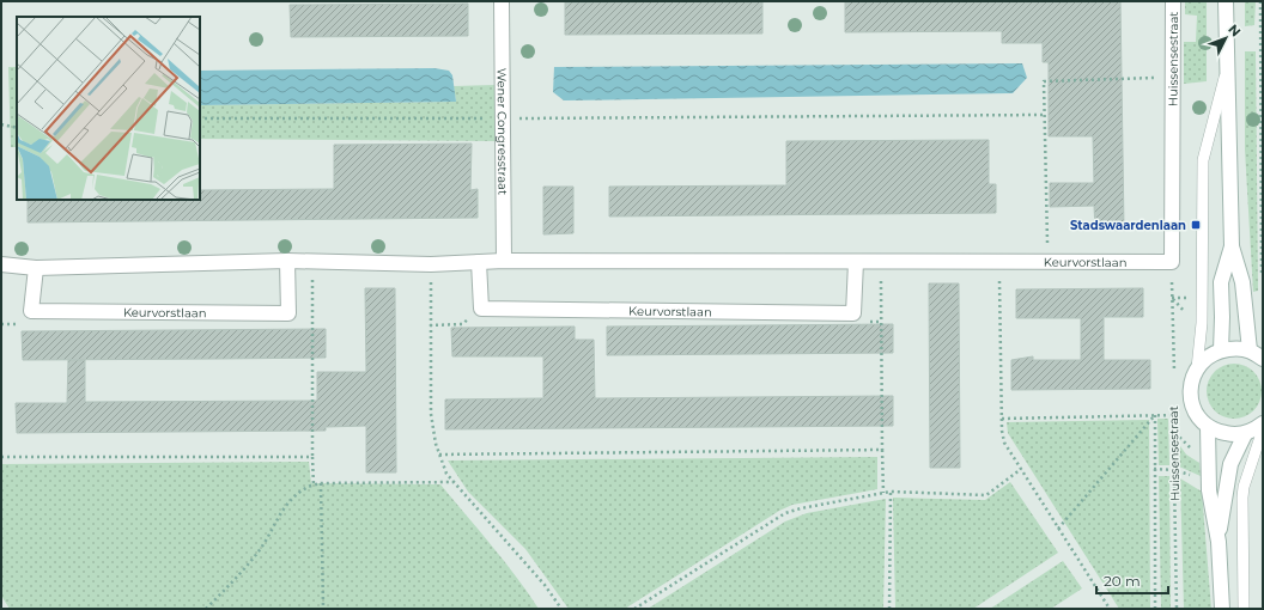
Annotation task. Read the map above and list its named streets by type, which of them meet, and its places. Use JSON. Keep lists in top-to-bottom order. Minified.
{"streets":{"street":["Huissensestraat","Wener Congresstraat","Keurvorstlaan"]},"crossings":[["Huissensestraat","Keurvorstlaan"],["Wener Congresstraat","Keurvorstlaan"]],"places":{"transit":["Stadswaardenlaan"]},"scale_bar":"20 m","north":"top right"}
